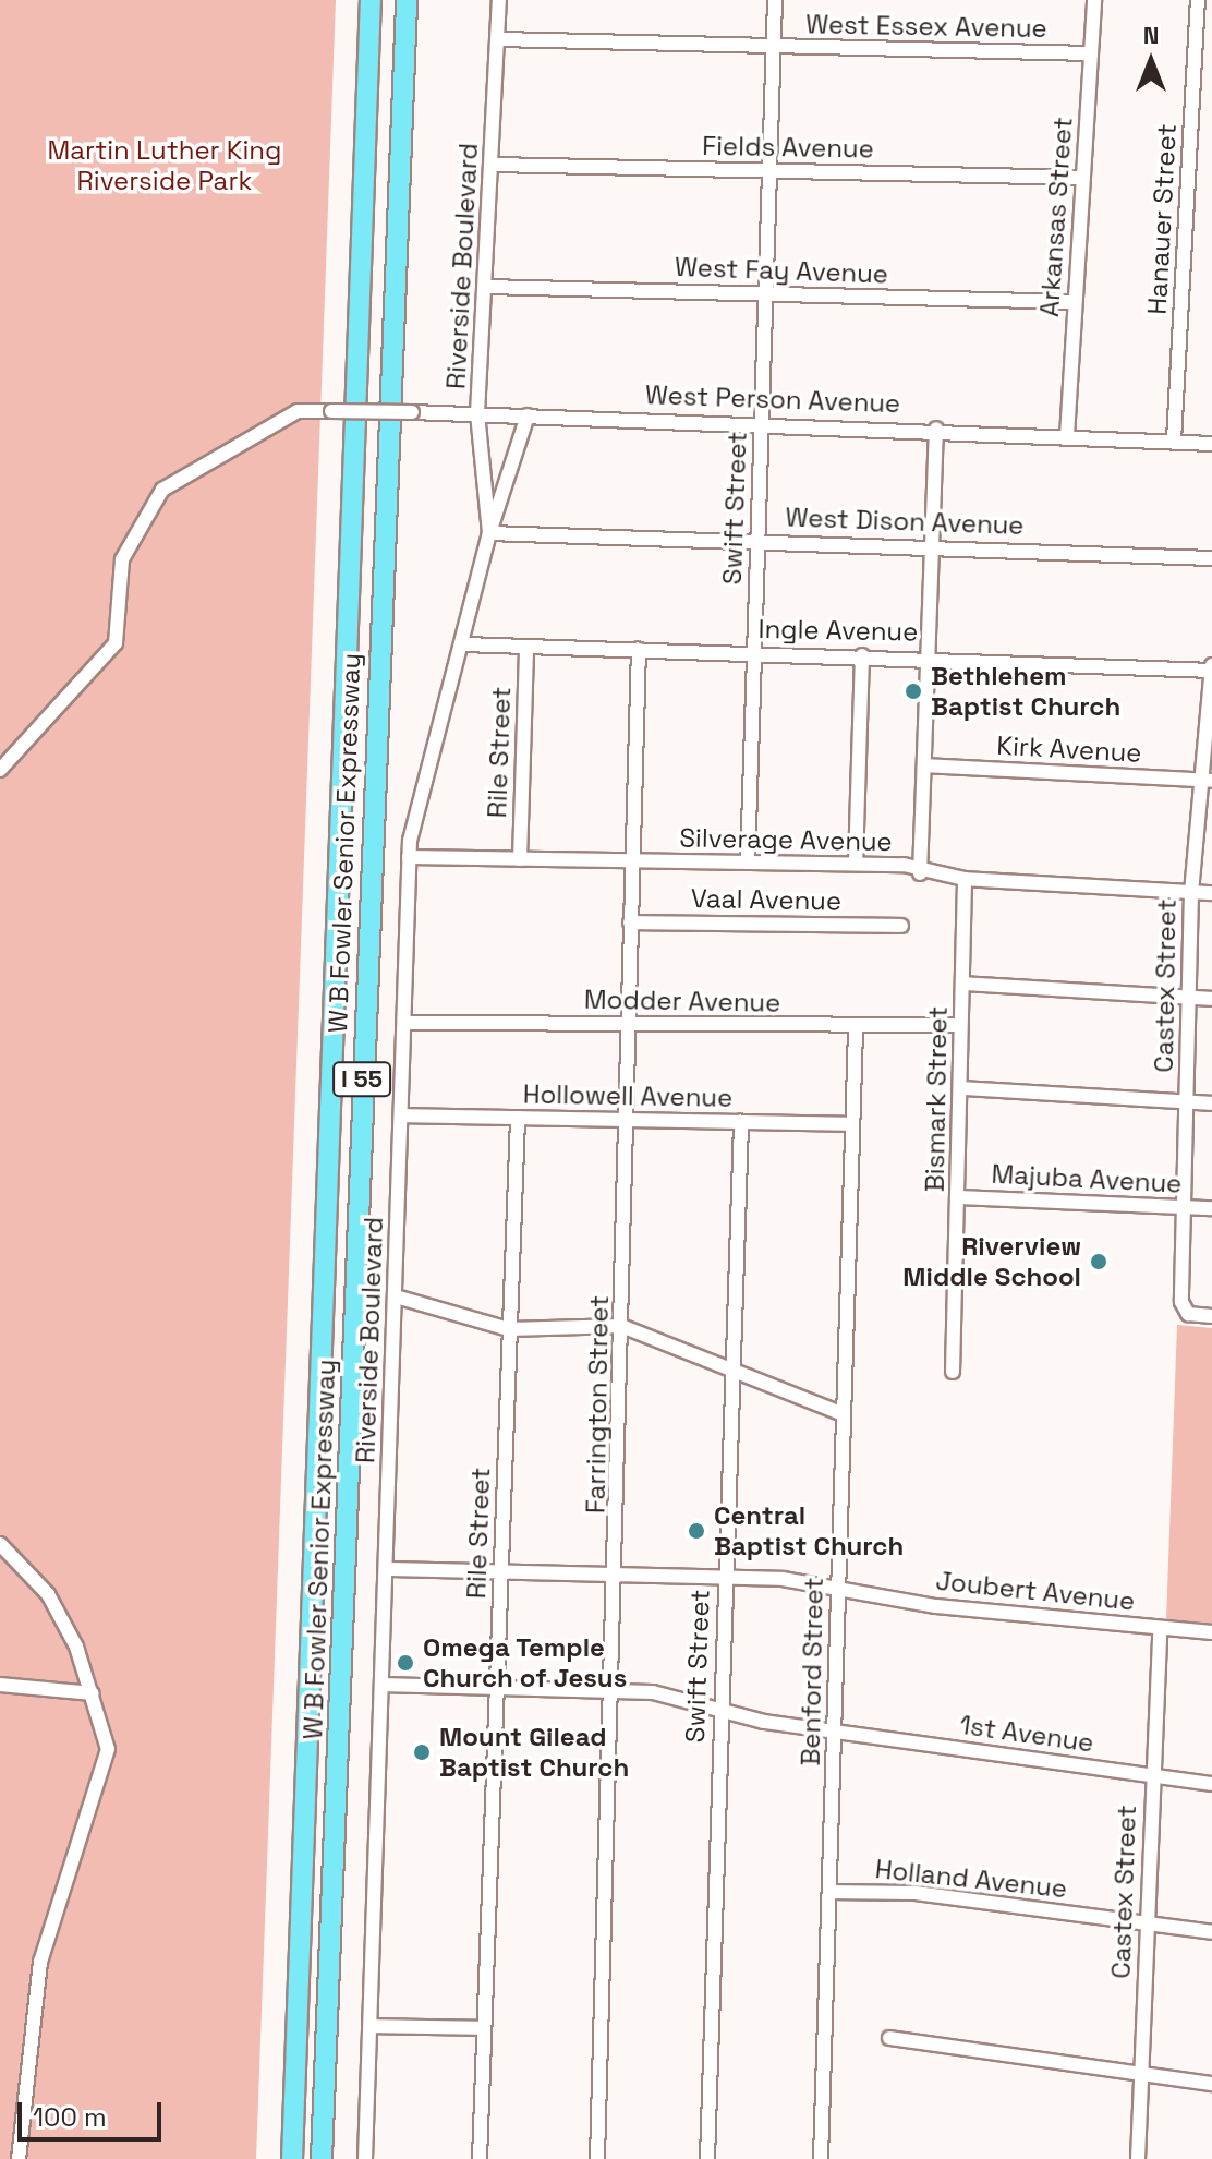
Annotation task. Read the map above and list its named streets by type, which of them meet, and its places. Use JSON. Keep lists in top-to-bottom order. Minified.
{"streets":{"highway":["W B Fowler Senior Expressway","I 55"],"street":["West Essex Avenue","Fields Avenue","Arkansas Street","Hanauer Street","Riverside Boulevard","West Fay Avenue","West Person Avenue","Swift Street","West Dison Avenue","Ingle Avenue","Kirk Avenue","Rile Street","Silverage Avenue","Vaal Avenue","Castex Street","Modder Avenue","Hollowell Avenue","Bismark Street","Majuba Avenue","Farrington Street","Joubert Avenue","Benford Street","1st Avenue","Holland Avenue"]},"crossings":[["West Essex Avenue","Arkansas Street"],["West Essex Avenue","Riverside Boulevard"],["West Essex Avenue","Swift Street"],["Fields Avenue","Arkansas Street"],["Fields Avenue","Riverside Boulevard"],["Fields Avenue","Swift Street"],["Arkansas Street","West Fay Avenue"],["Arkansas Street","West Person Avenue"],["Hanauer Street","West Person Avenue"],["Riverside Boulevard","West Fay Avenue"],["Riverside Boulevard","West Person Avenue"],["Riverside Boulevard","West Dison Avenue"],["Riverside Boulevard","Ingle Avenue"],["Riverside Boulevard","Silverage Avenue"],["Riverside Boulevard","Modder Avenue"],["Riverside Boulevard","Hollowell Avenue"],["Riverside Boulevard","Joubert Avenue"],["Riverside Boulevard","1st Avenue"],["West Fay Avenue","Swift Street"],["West Person Avenue","Swift Street"],["Swift Street","West Dison Avenue"],["Swift Street","Ingle Avenue"],["Swift Street","Silverage Avenue"],["Swift Street","Hollowell Avenue"],["Swift Street","Joubert Avenue"],["Swift Street","1st Avenue"],["Ingle Avenue","Rile Street"],["Ingle Avenue","Castex Street"],["Ingle Avenue","Farrington Street"],["Kirk Avenue","Castex Street"],["Rile Street","Silverage Avenue"],["Rile Street","Hollowell Avenue"],["Rile Street","Joubert Avenue"],["Rile Street","1st Avenue"],["Silverage Avenue","Castex Street"],["Silverage Avenue","Bismark Street"],["Silverage Avenue","Farrington Street"],["Vaal Avenue","Farrington Street"],["Castex Street","Majuba Avenue"],["Castex Street","Joubert Avenue"],["Castex Street","1st Avenue"],["Castex Street","Holland Avenue"],["Modder Avenue","Bismark Street"],["Modder Avenue","Farrington Street"],["Modder Avenue","Benford Street"],["Hollowell Avenue","Farrington Street"],["Hollowell Avenue","Benford Street"],["Bismark Street","Majuba Avenue"],["Farrington Street","Joubert Avenue"],["Farrington Street","1st Avenue"],["Joubert Avenue","Benford Street"],["Benford Street","1st Avenue"],["Benford Street","Holland Avenue"]],"parks":["Martin Luther King Riverside Park"],"places":["Bethlehem Baptist Church","Riverview Middle School","Central Baptist Church","Omega Temple Church of Jesus","Mount Gilead Baptist Church"],"scale_bar":"100 m","north":"top"}
